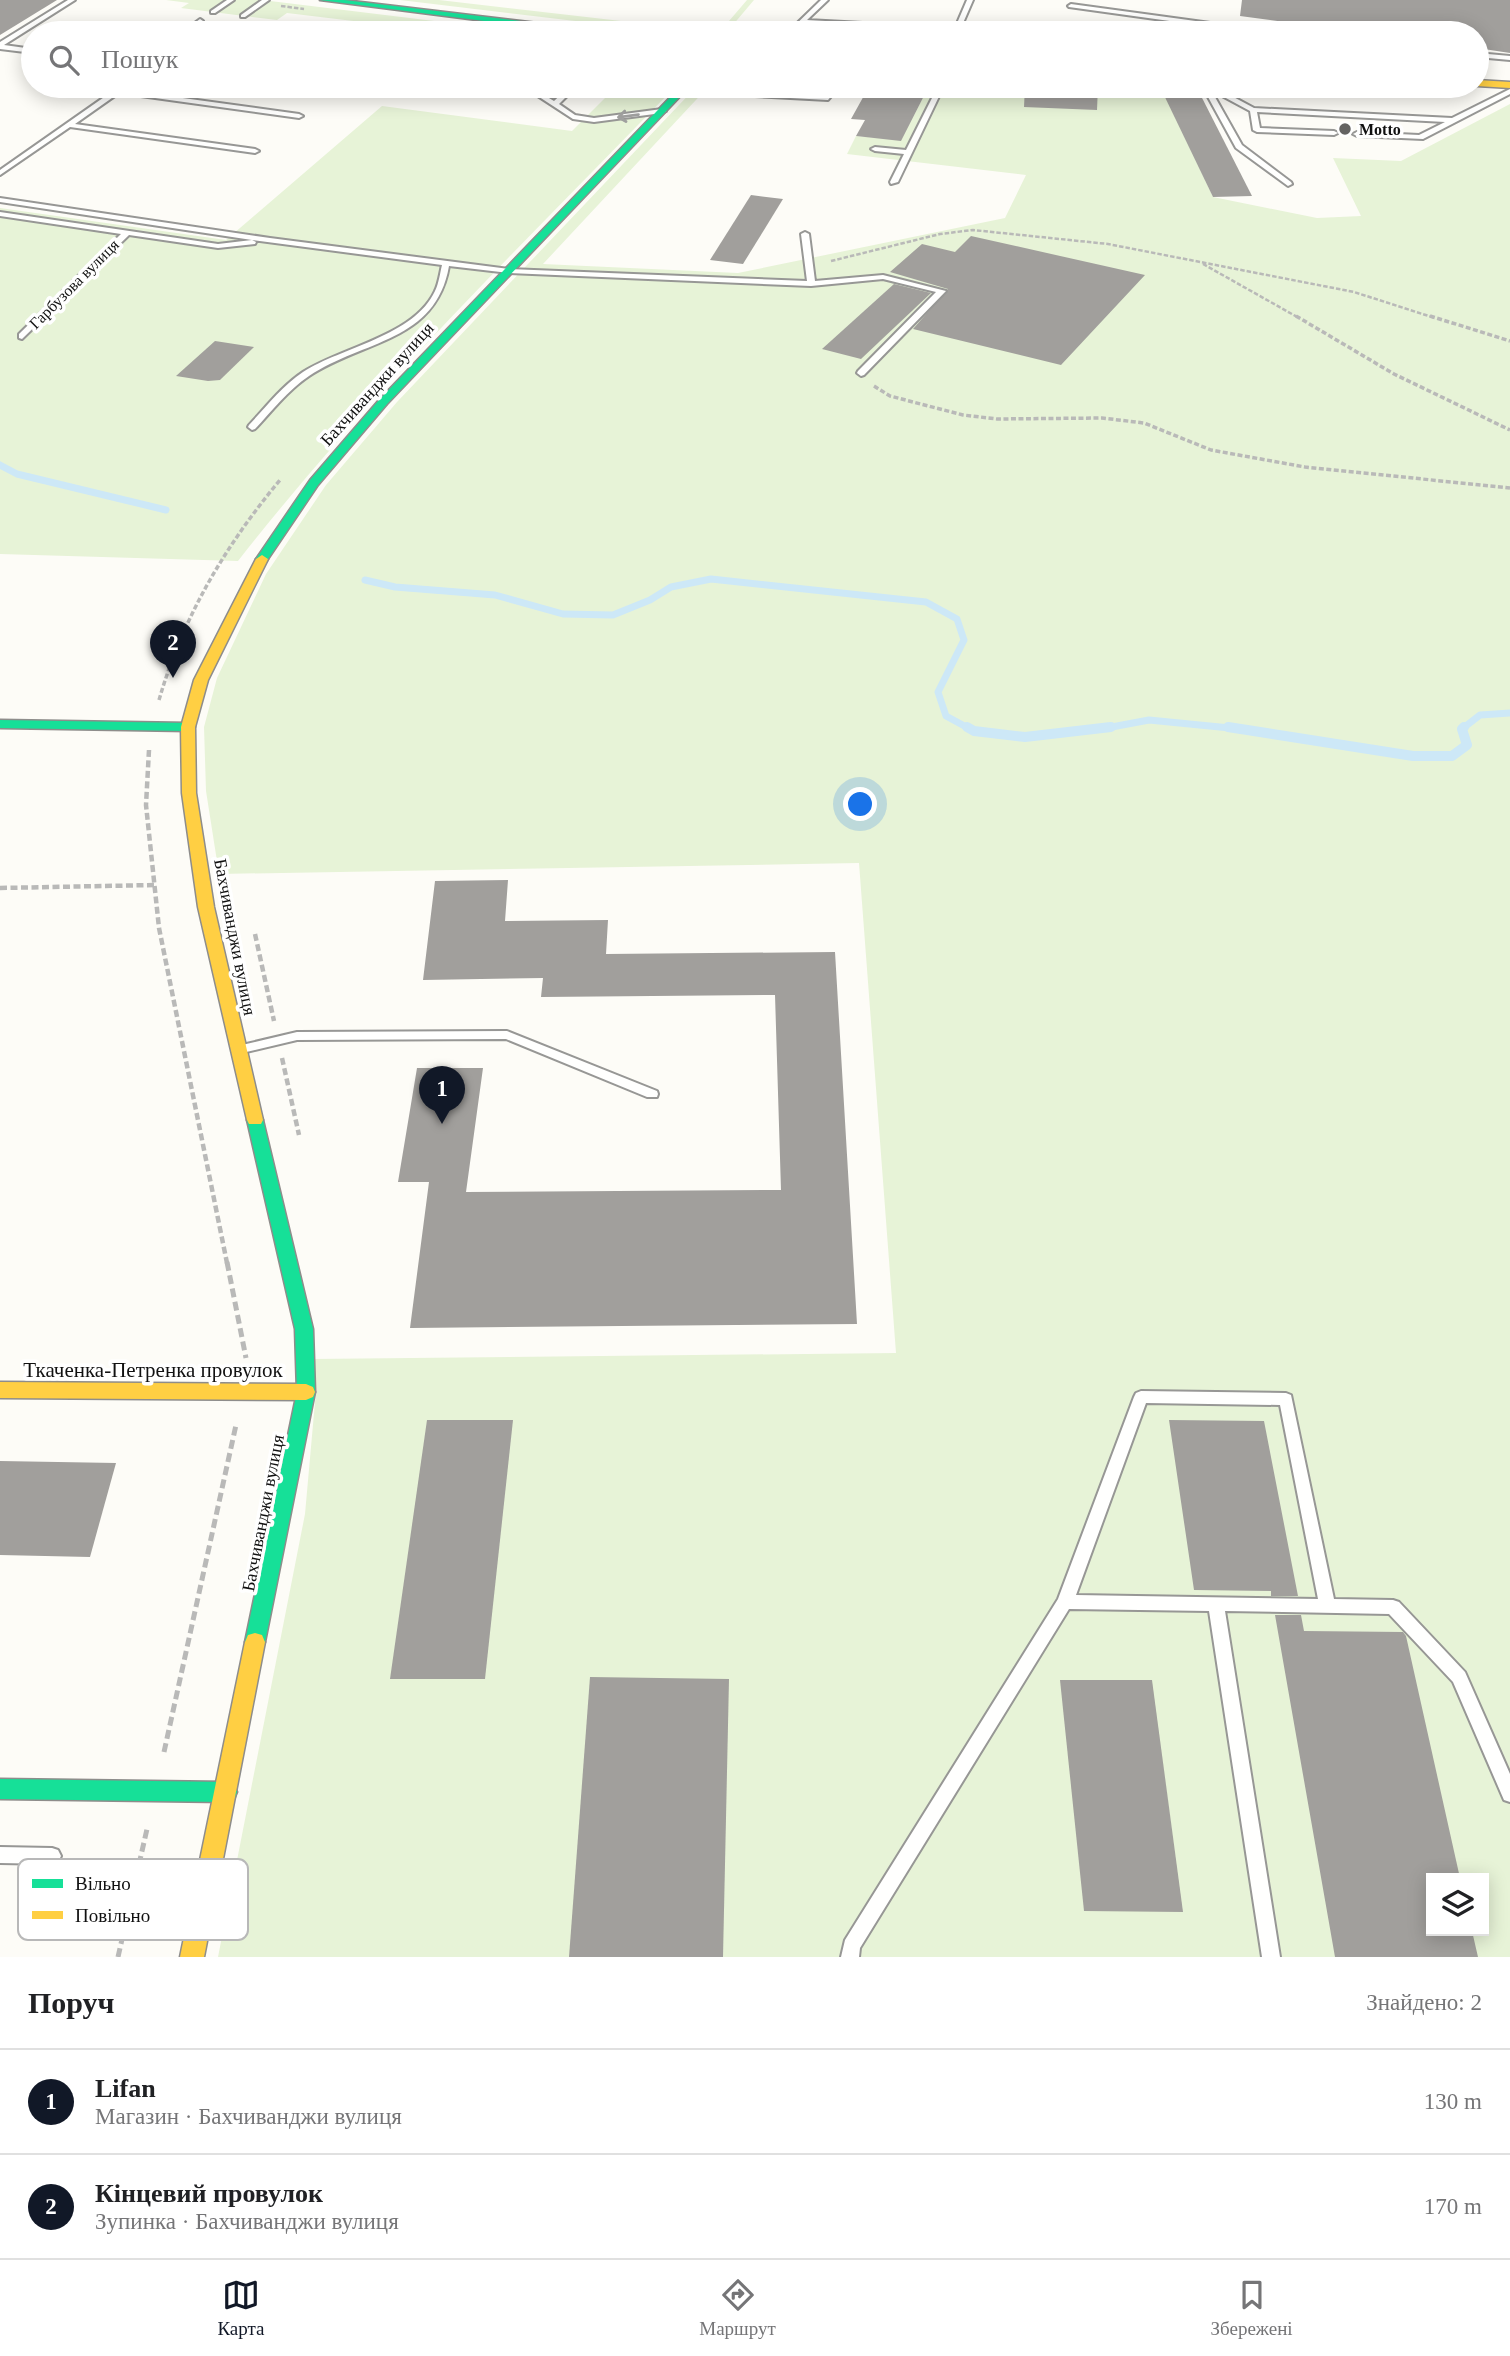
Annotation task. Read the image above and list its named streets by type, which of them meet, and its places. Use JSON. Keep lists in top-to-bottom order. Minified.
{"streets":{"street":["Бахчиванджи вулиця","Ткаченка-Петренка провулок"],"lane":["Гарбузова вулиця"]},"crossings":[["Бахчиванджи вулиця","Ткаченка-Петренка провулок"]],"places":["Motto"],"legend":["Вільно","Повільно"],"page":{"search":"Пошук","pins":["2","1"],"heading":["Поруч","Знайдено: 2"],"list":[{"mark":"1","name":"Lifan","note":"Магазин · Бахчиванджи вулиця","value":"130 m"},{"mark":"2","name":"Кінцевий провулок","note":"Зупинка · Бахчиванджи вулиця","value":"170 m"}],"nav":["Карта","Маршрут","Збережені"]}}
